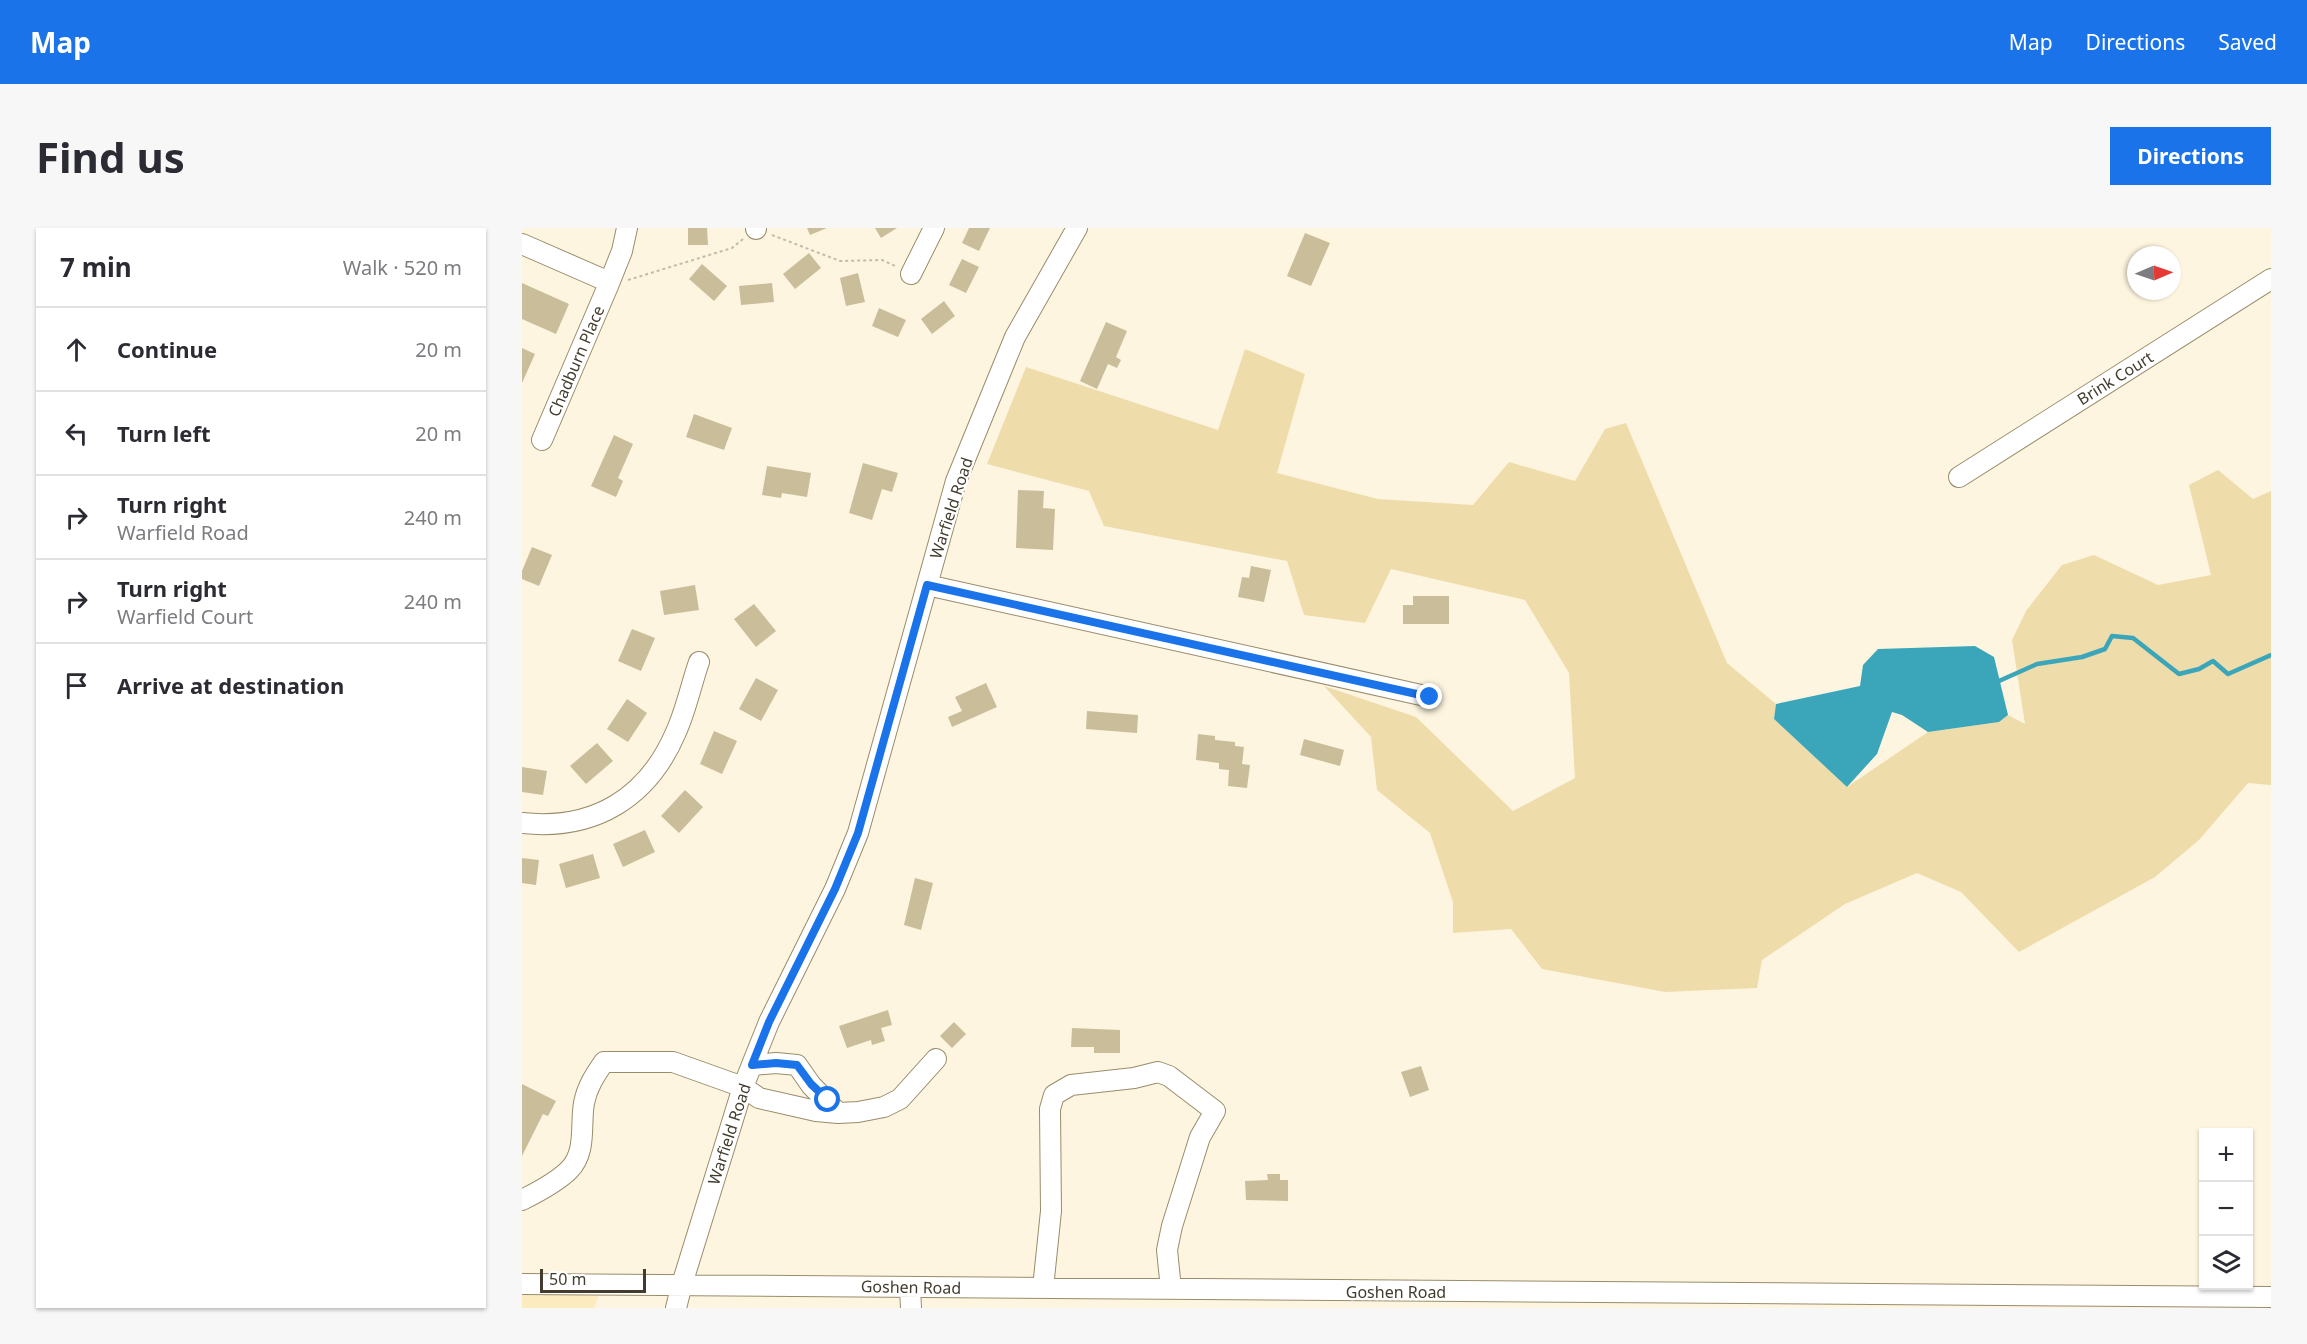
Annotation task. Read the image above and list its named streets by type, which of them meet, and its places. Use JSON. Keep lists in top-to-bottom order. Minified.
{"streets":{"street":["Chadburn Place","Brink Court","Warfield Road","Goshen Road"]},"crossings":[["Warfield Road","Goshen Road"]],"scale_bar":"50 m","north":"right","page":{"header":"Map","nav":["Map","Directions","Saved"],"buttons":"Directions","title":"Find us","heading":["7 min","Walk · 520 m"],"list":[["Continue","20 m"],["Turn left","20 m"],["Turn right","Warfield Road","240 m"],["Turn right","Warfield Court","240 m"],"Arrive at destination"],"map_buttons":["+","−"],"scale":"50 m"}}
